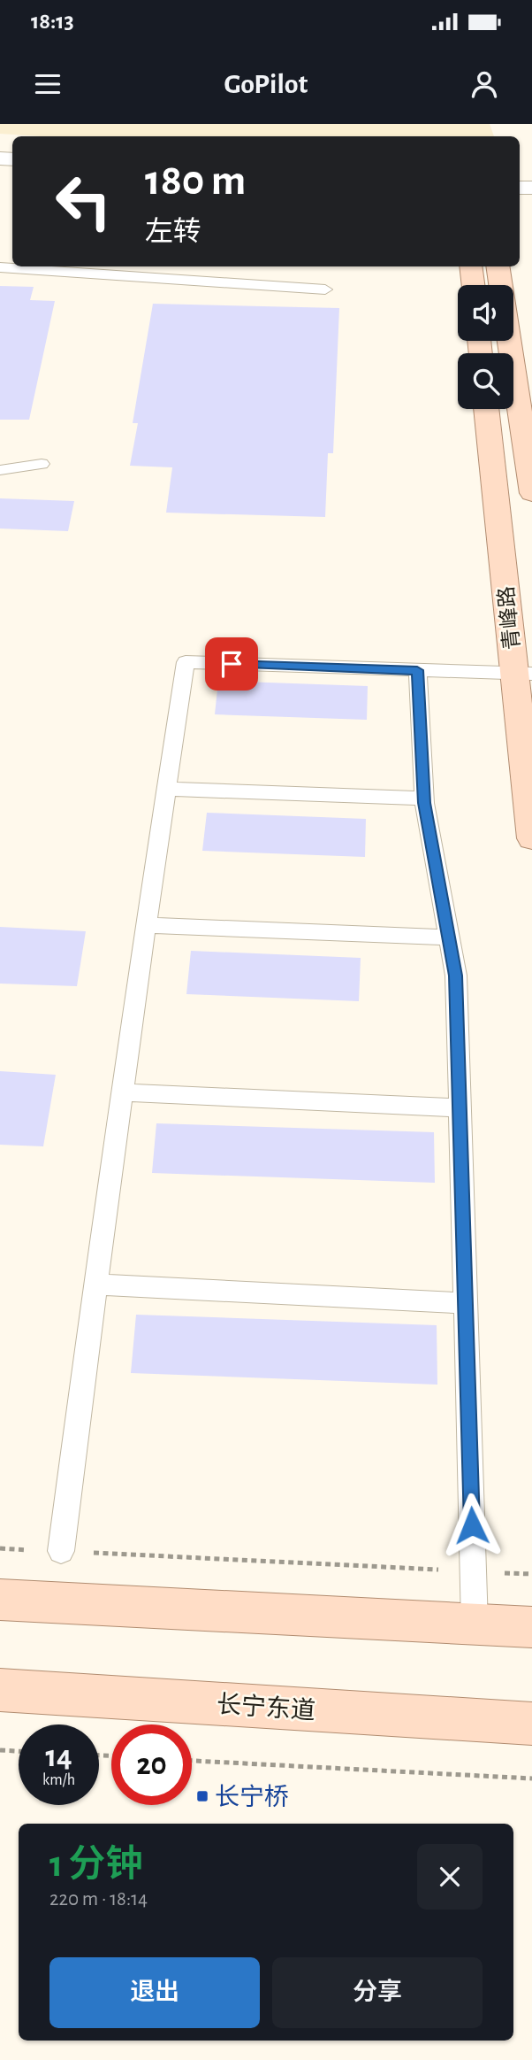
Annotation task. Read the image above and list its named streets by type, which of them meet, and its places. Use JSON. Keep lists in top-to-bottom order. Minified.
{"streets":{"main road":["青峰路","长宁东道"]},"places":{"transit":["长宁桥"]},"page":{"status":"18:13","header":"GoPilot","turn":["180 m","左转"],"speed":"14 km/h","limit":"20","heading":["1 分钟","220 m · 18:14"],"buttons":["退出","分享"]}}
